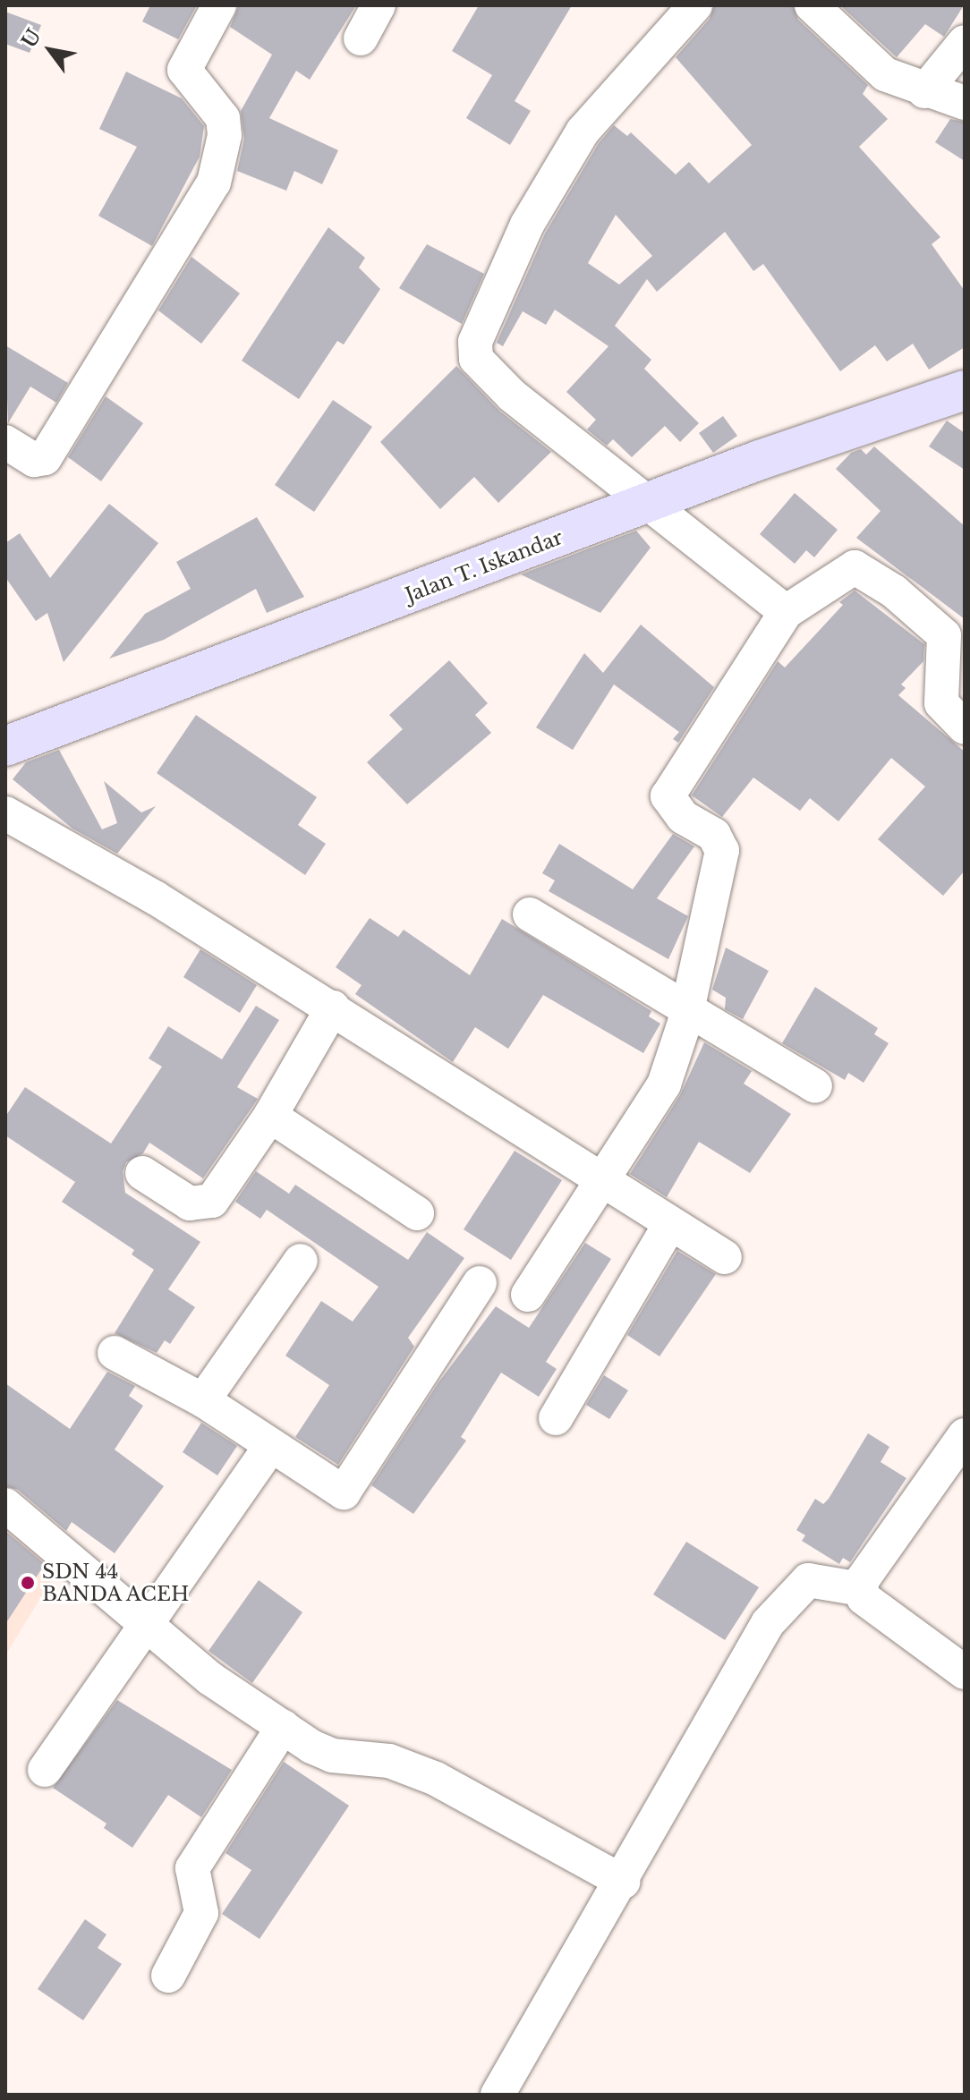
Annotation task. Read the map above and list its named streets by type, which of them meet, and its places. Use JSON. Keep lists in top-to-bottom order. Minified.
{"streets":{"street":["Jalan T. Iskandar"]},"places":["SDN 44 BANDA ACEH"],"north":"top left"}
